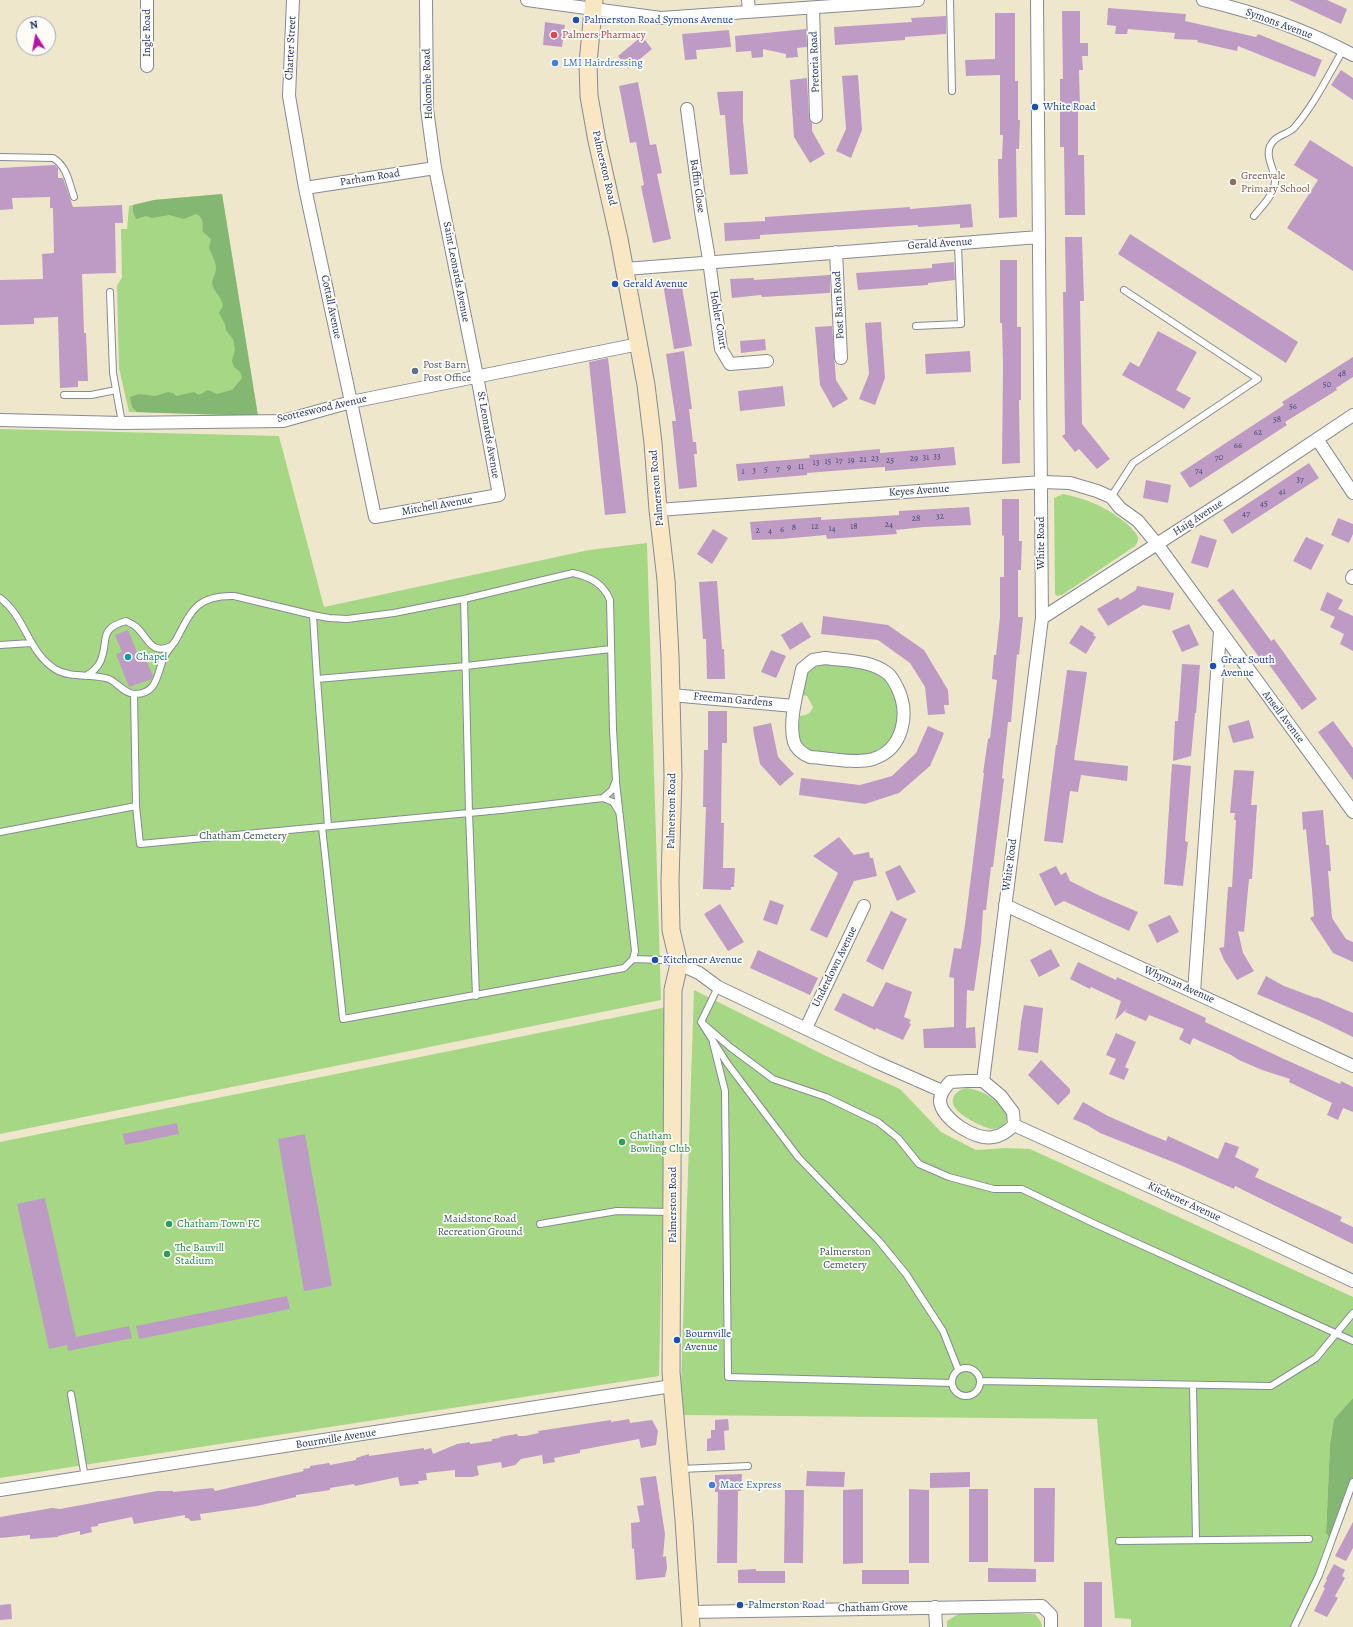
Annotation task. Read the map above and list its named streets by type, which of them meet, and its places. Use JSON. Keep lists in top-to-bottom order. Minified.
{"streets":{"street":["Symons Avenue","Ingle Road","Charter Street","Pretoria Road","Holcombe Road","Palmerston Road","Parham Road","Baffin Close","Gerald Avenue","Saint Leonards Avenue","Post Barn Road","Cottall Avenue","Hohler Court","Scotteswood Avenue","St Leonards Avenue","Keyes Avenue","Mitchell Avenue","Haig Avenue","White Road","Freeman Gardens","Ansell Avenue","Underdown Avenue","Whyman Avenue","Kitchener Avenue","Bournville Avenue","Chatham Grove"]},"crossings":[["Charter Street","Cottall Avenue"],["Holcombe Road","Parham Road"],["Holcombe Road","Saint Leonards Avenue"],["Palmerston Road","Gerald Avenue"],["Palmerston Road","Scotteswood Avenue"],["Palmerston Road","Keyes Avenue"],["Palmerston Road","Freeman Gardens"],["Palmerston Road","Bournville Avenue"],["Palmerston Road","Chatham Grove"],["Parham Road","Saint Leonards Avenue"],["Parham Road","Cottall Avenue"],["Baffin Close","Gerald Avenue"],["Baffin Close","Hohler Court"],["Gerald Avenue","Post Barn Road"],["Gerald Avenue","Hohler Court"],["Gerald Avenue","White Road"],["Saint Leonards Avenue","Scotteswood Avenue"],["Saint Leonards Avenue","St Leonards Avenue"],["Cottall Avenue","Scotteswood Avenue"],["Cottall Avenue","Mitchell Avenue"],["Scotteswood Avenue","St Leonards Avenue"],["St Leonards Avenue","Mitchell Avenue"],["Keyes Avenue","Haig Avenue"],["Keyes Avenue","White Road"],["Keyes Avenue","Ansell Avenue"],["Haig Avenue","White Road"],["Haig Avenue","Ansell Avenue"],["White Road","Whyman Avenue"],["White Road","Kitchener Avenue"]],"parks":["Chatham Cemetery","Maidstone Road Recreation Ground","Palmerston Cemetery"],"places":["Palmerston Road Symons Avenue","Palmers Pharmacy","LMI Hairdressing","White Road","Greenvale Primary School","Gerald Avenue","Post Barn Post Office","Chapel","Great South Avenue","Kitchener Avenue","Chatham Bowling Club","Chatham Town FC","The Bauvill Stadium","Bournville Avenue","Mace Express","Palmerston Road"],"house_numbers":["48","50","56","58","62","66","33","31","70","23","29","21","17","19","25","15","13","11","9","7","5","3","74","1","37","41","45","47","32","28","24","12","18","8","14","6","2","4"],"north":"top"}
